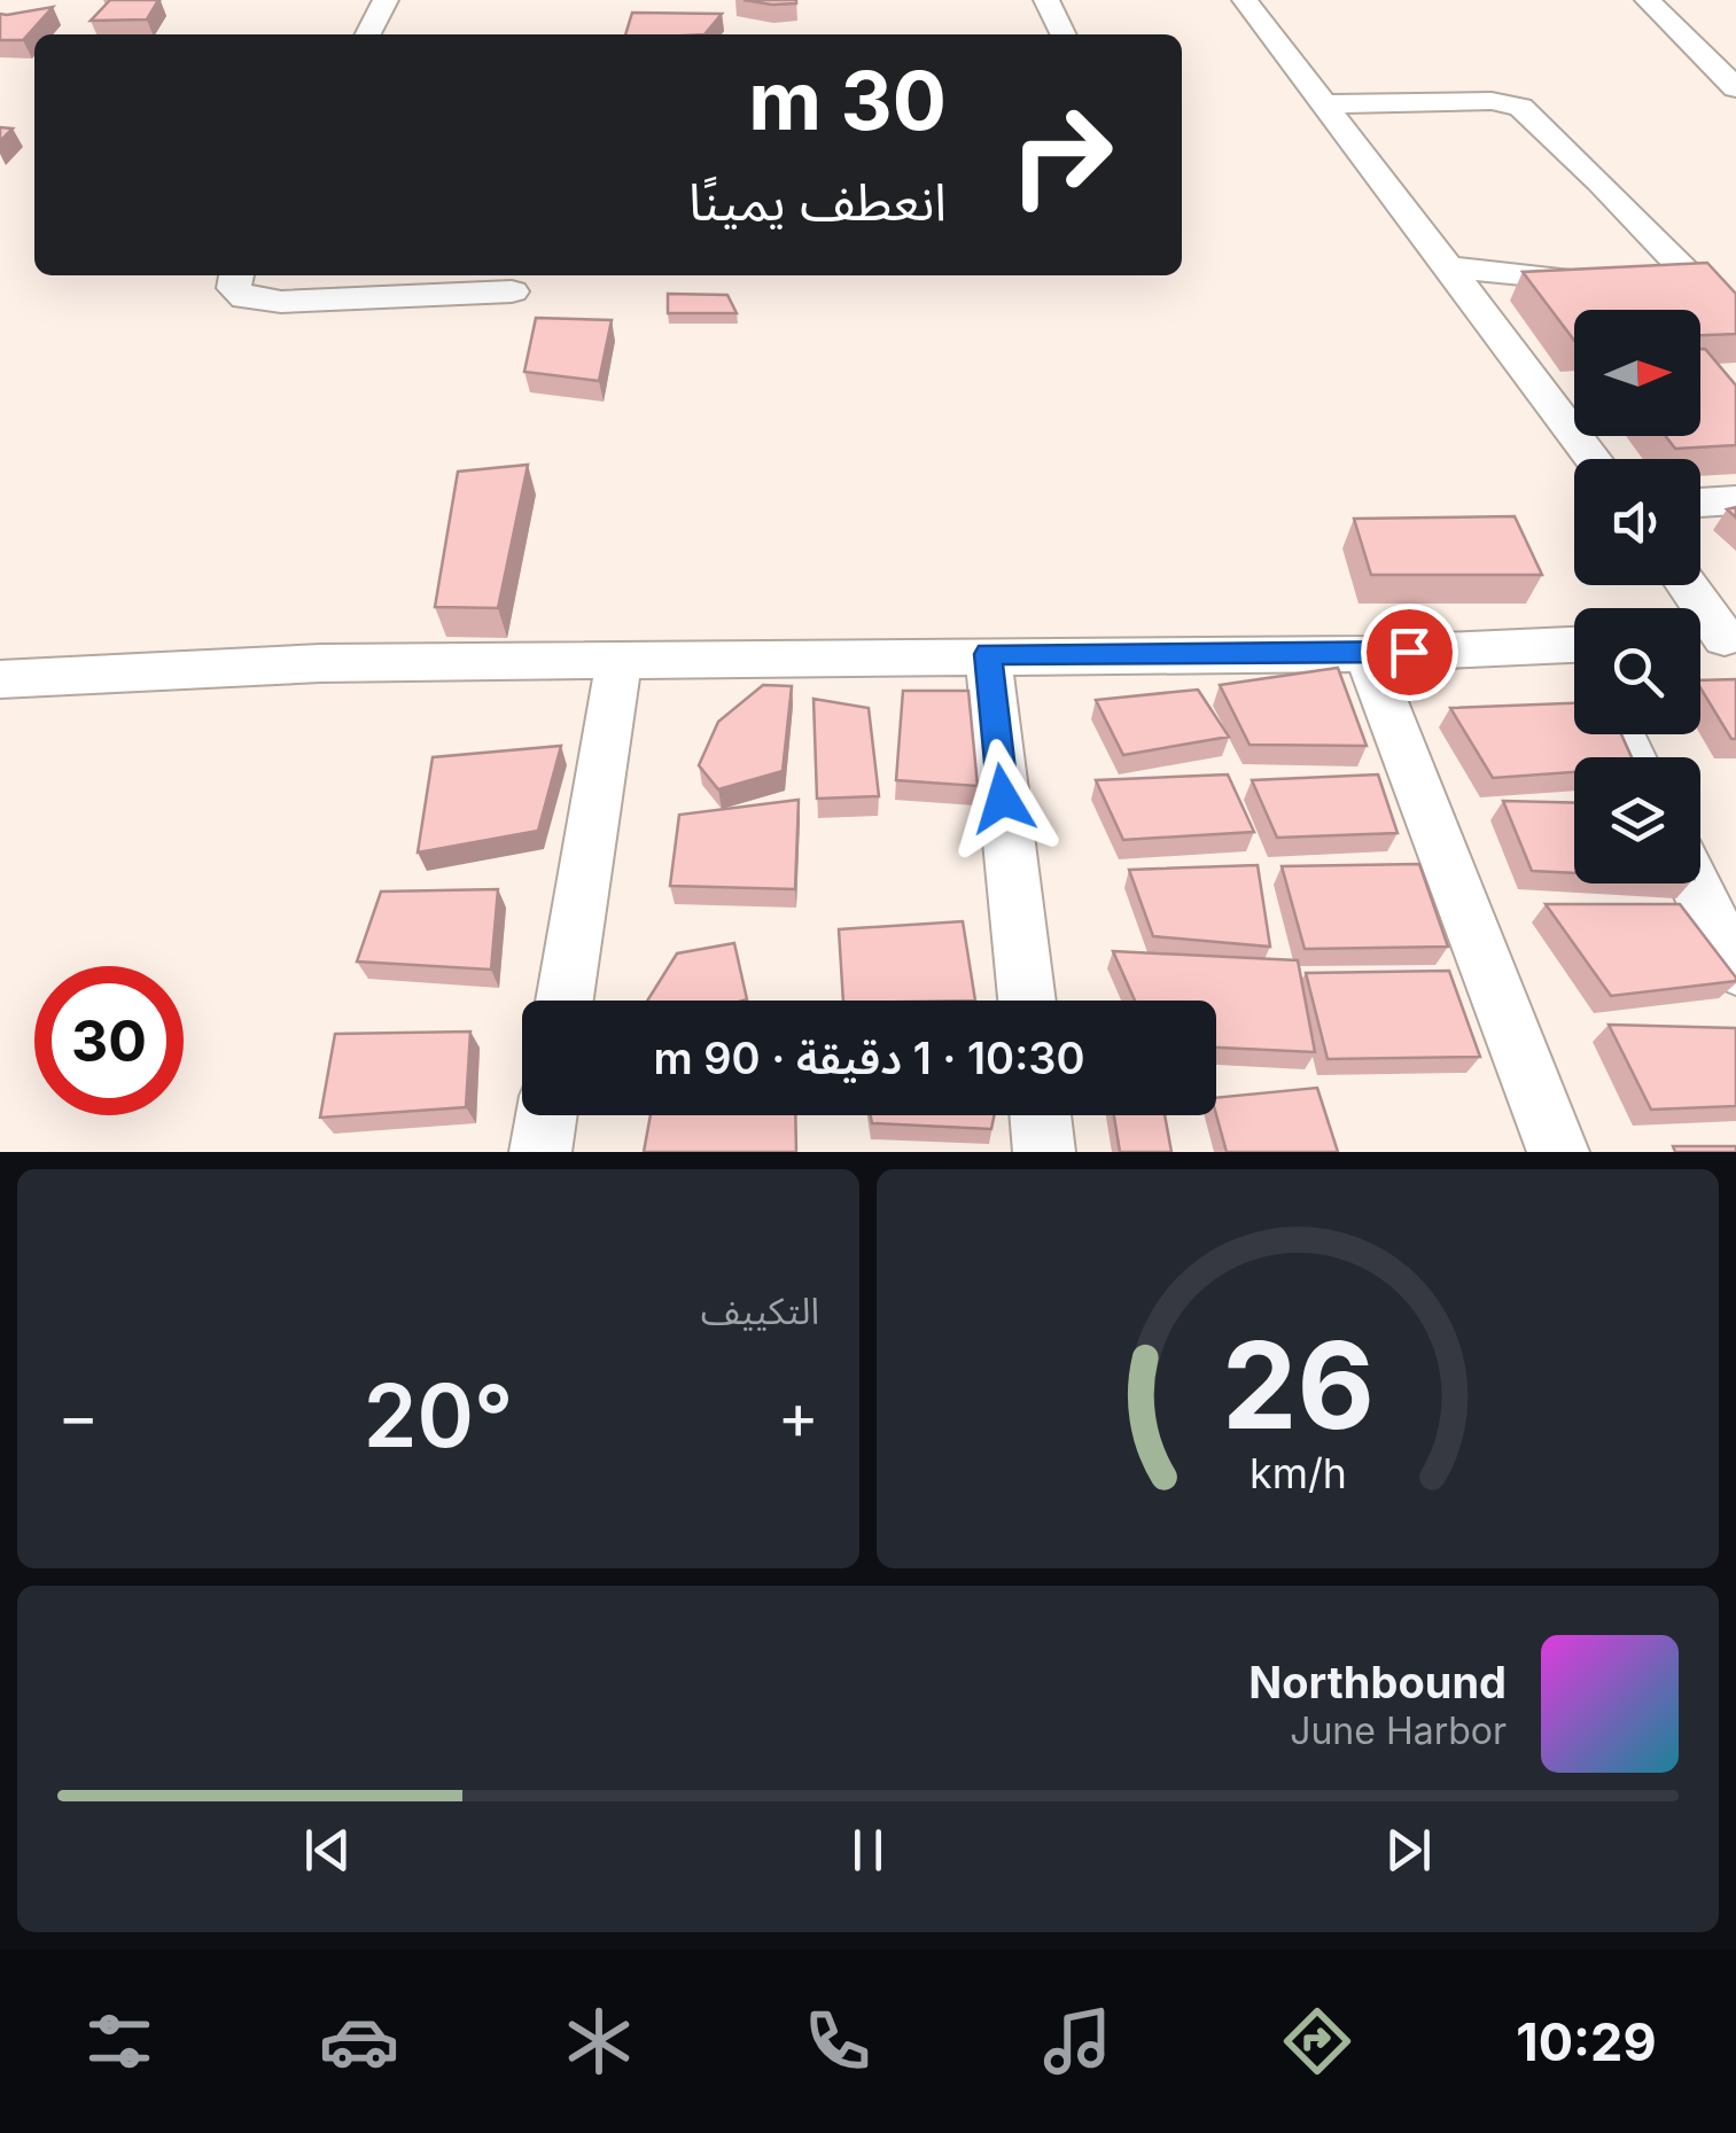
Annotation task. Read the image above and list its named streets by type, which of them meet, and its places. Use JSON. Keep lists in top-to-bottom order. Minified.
{"north":"right","page":{"turn":["30 m","انعطف يمينًا"],"limit":"30","trip":"10:30 · 1 دقيقة · 90 m","tile":"التكييف","heat":["−","20°","+"],"song":["Northbound","June Harbor"],"tabs":"10:29","gauge":["26","km/h"]}}
